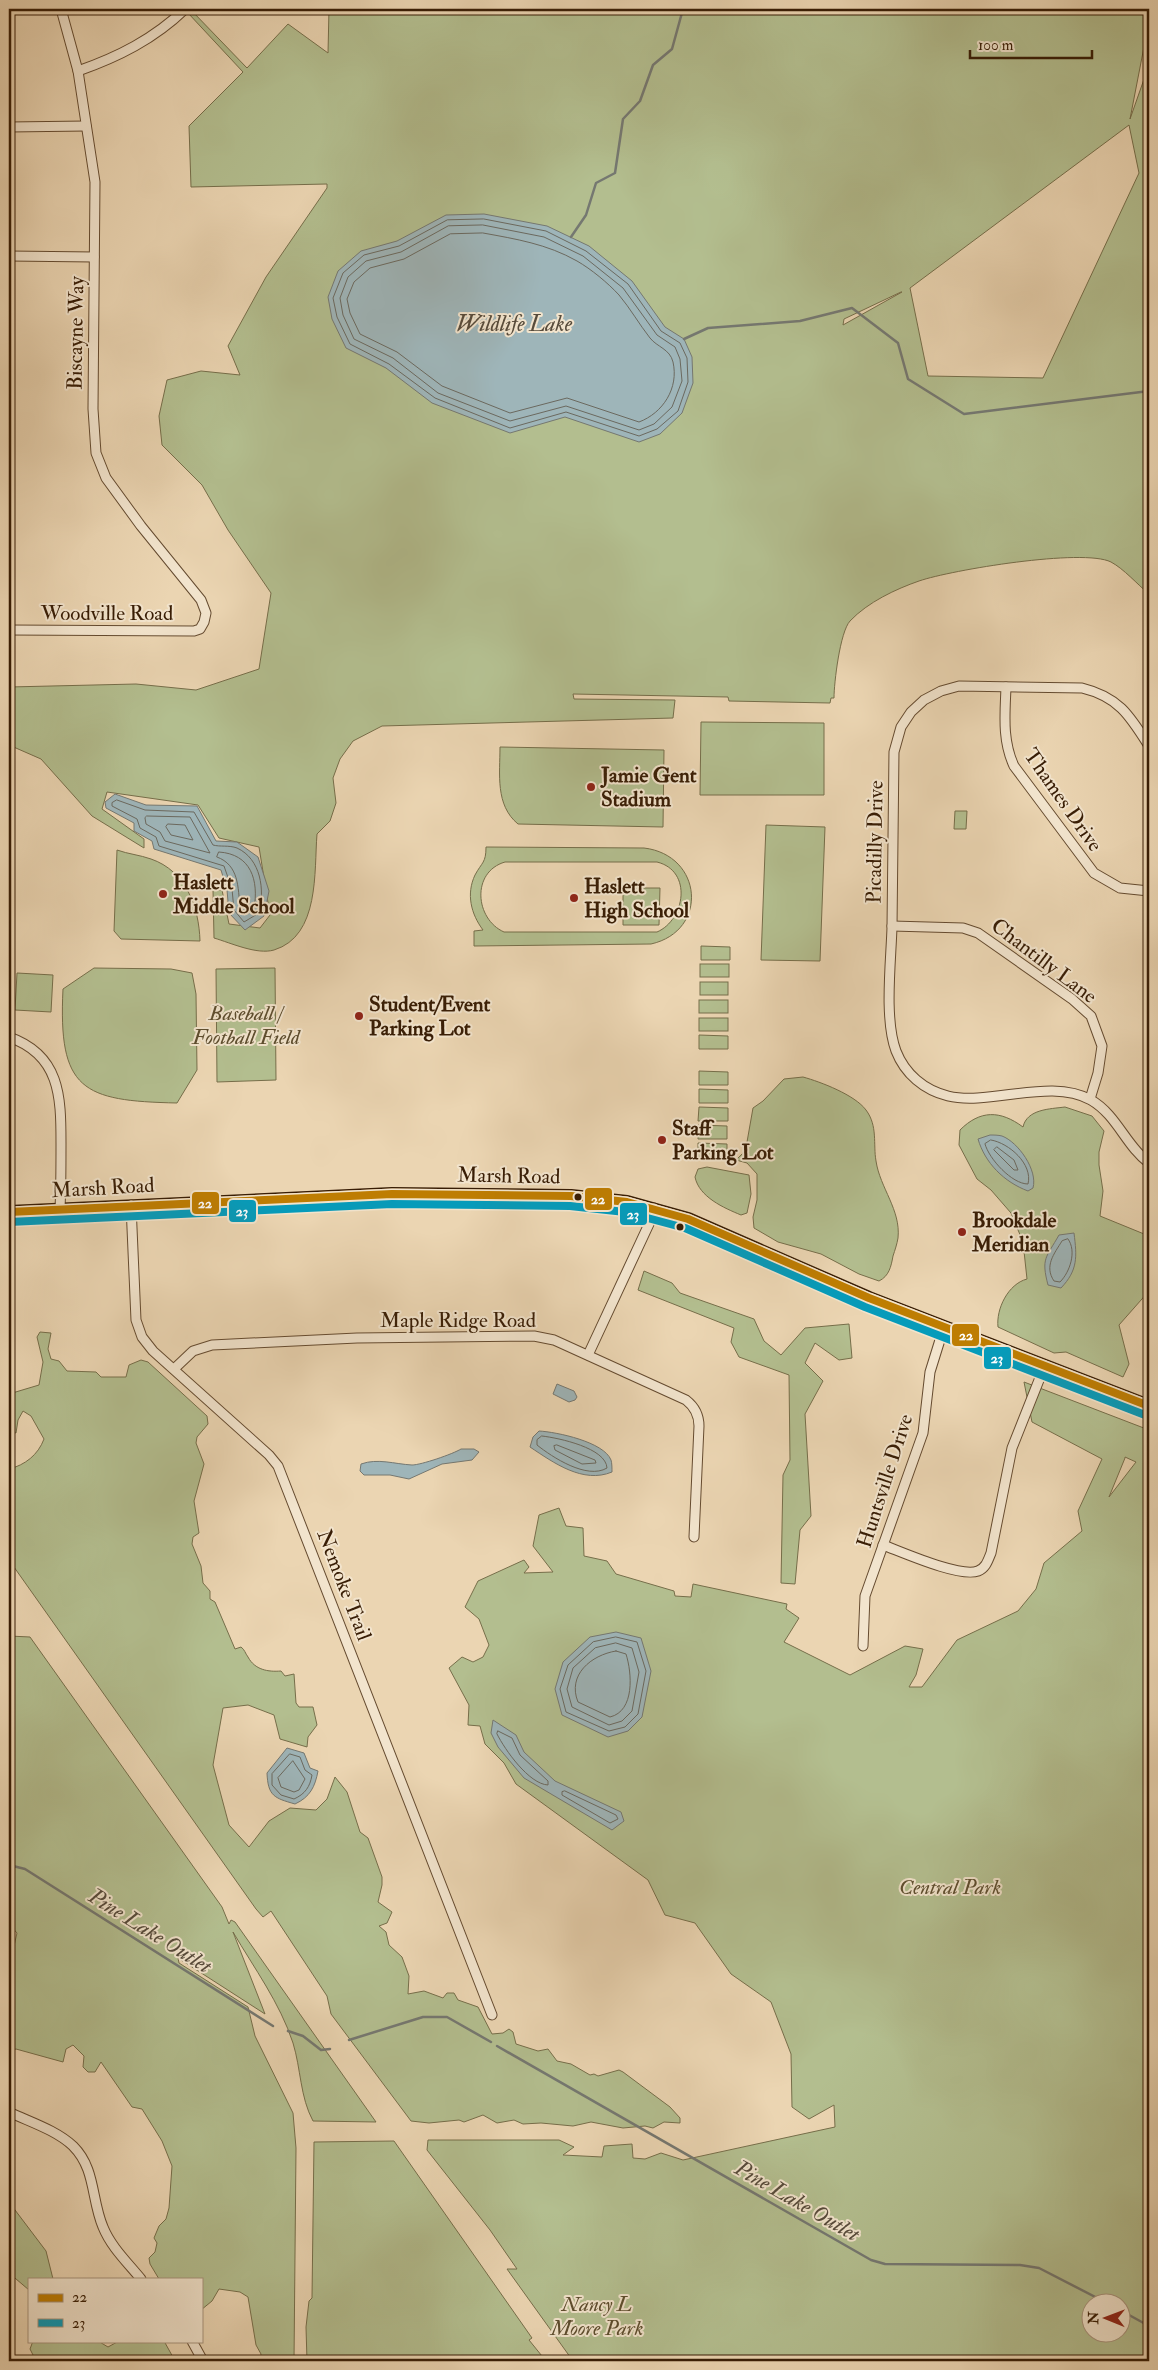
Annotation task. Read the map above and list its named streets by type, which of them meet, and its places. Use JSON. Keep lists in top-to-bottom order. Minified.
{"streets":{"main road":["Marsh Road"],"street":["Biscayne Way","Woodville Road","Thames Drive","Picadilly Drive","Chantilly Lane","Maple Ridge Road","Huntsville Drive","Nemoke Trail"]},"crossings":[["Biscayne Way","Woodville Road"],["Thames Drive","Picadilly Drive"],["Picadilly Drive","Chantilly Lane"],["Marsh Road","Huntsville Drive"],["Marsh Road","Nemoke Trail"],["Maple Ridge Road","Nemoke Trail"]],"water":["Wildlife Lake","Pine Lake Outlet"],"parks":["Baseball / Football Field","Central Park","Nancy L Moore Park"],"places":["Jamie Gent Stadium","Haslett Middle School","Haslett High School","Student/Event Parking Lot","Staff Parking Lot","Brookdale Meridian"],"lines":["transit line 22","transit line 23"],"legend":["22","23"],"scale_bar":"100 m","north":"left"}
